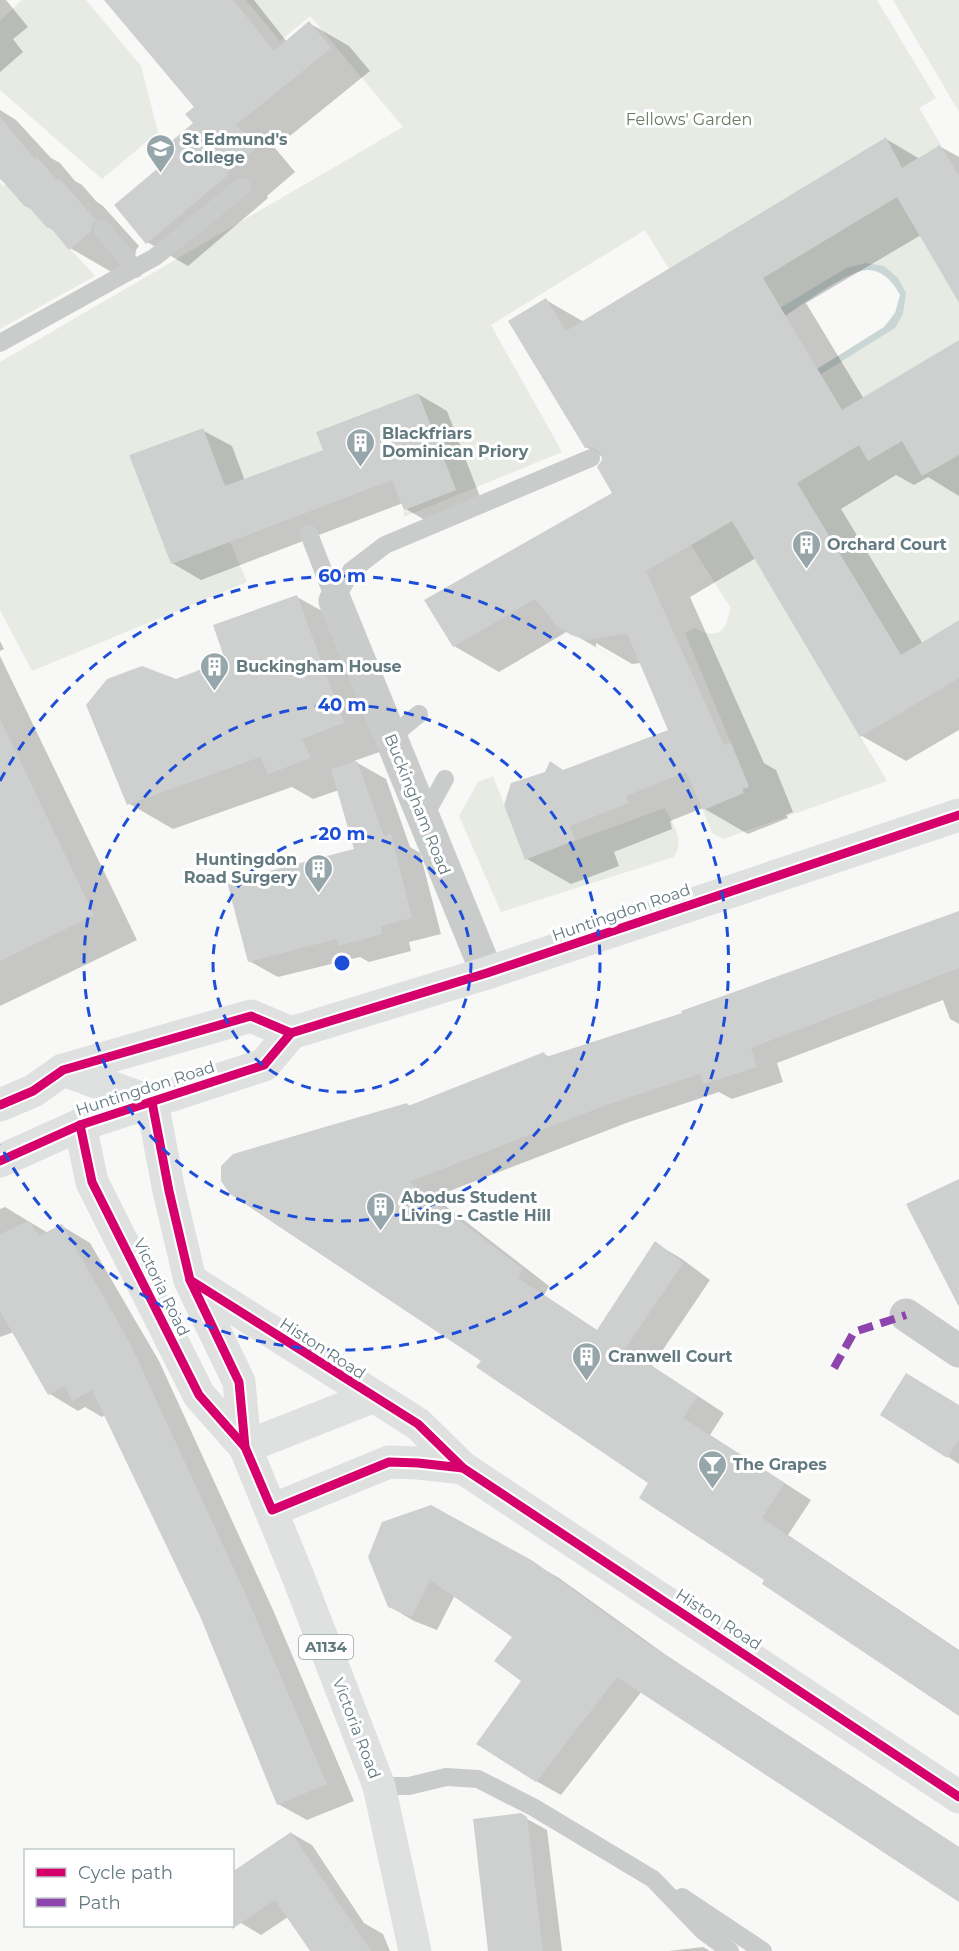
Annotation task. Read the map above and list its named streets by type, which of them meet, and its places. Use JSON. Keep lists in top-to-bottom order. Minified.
{"streets":{"main road":["Huntingdon Road","Victoria Road","Histon Road","A1134"],"street":["Buckingham Road"]},"crossings":[["Buckingham Road","Huntingdon Road"],["Huntingdon Road","Victoria Road"],["Victoria Road","Histon Road"]],"parks":["Fellows' Garden"],"places":{"school or university":["St Edmund's College"],"building":["Blackfriars Dominican Priory","Orchard Court","Buckingham House","Huntingdon Road Surgery","Abodus Student Living - Castle Hill","Cranwell Court"],"bar":["The Grapes"]},"legend":["Cycle path","Path"],"rings":["60 m","40 m","20 m"]}
